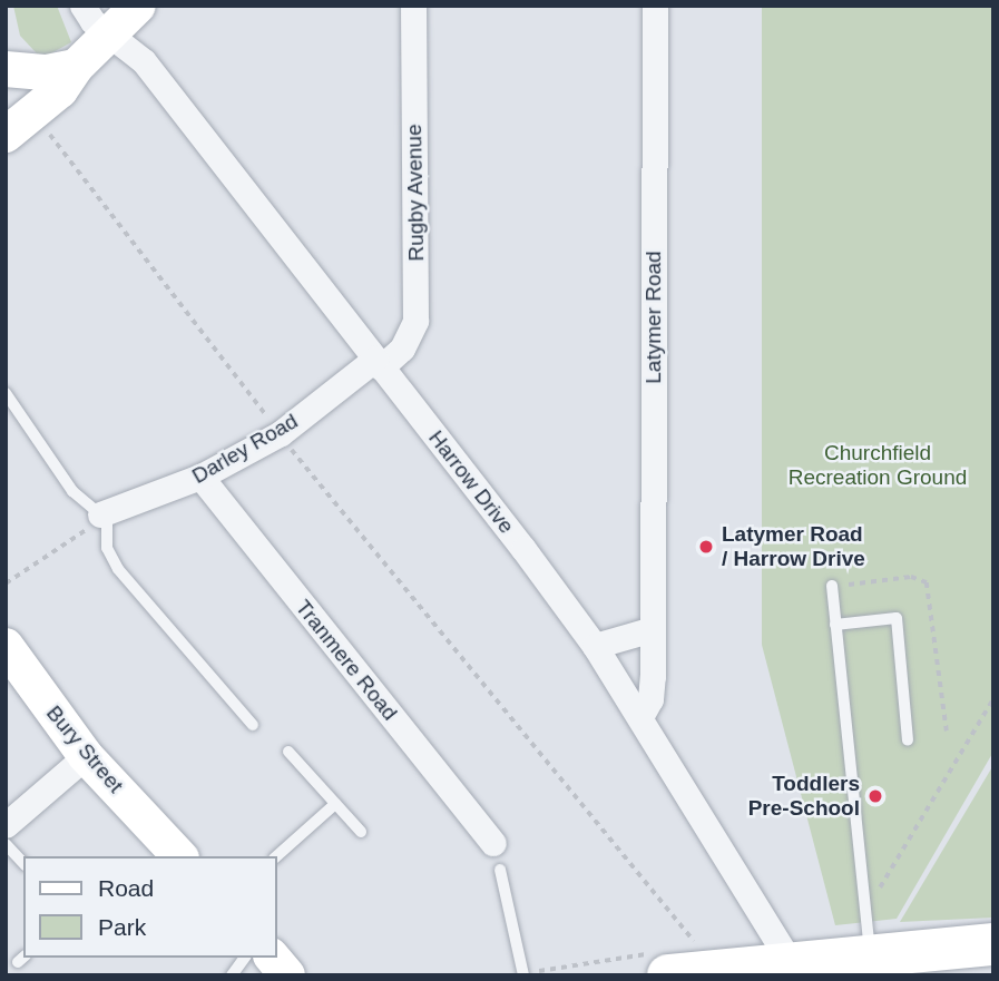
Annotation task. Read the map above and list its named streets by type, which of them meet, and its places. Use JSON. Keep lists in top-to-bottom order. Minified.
{"streets":{"street":["Rugby Avenue","Latymer Road","Darley Road","Harrow Drive","Tranmere Road","Bury Street"]},"crossings":[["Rugby Avenue","Darley Road"],["Rugby Avenue","Harrow Drive"],["Latymer Road","Harrow Drive"],["Darley Road","Harrow Drive"],["Darley Road","Tranmere Road"]],"parks":["Churchfield Recreation Ground"],"places":["Latymer Road / Harrow Drive","Toddlers Pre-School"],"legend":["Road","Park"]}
